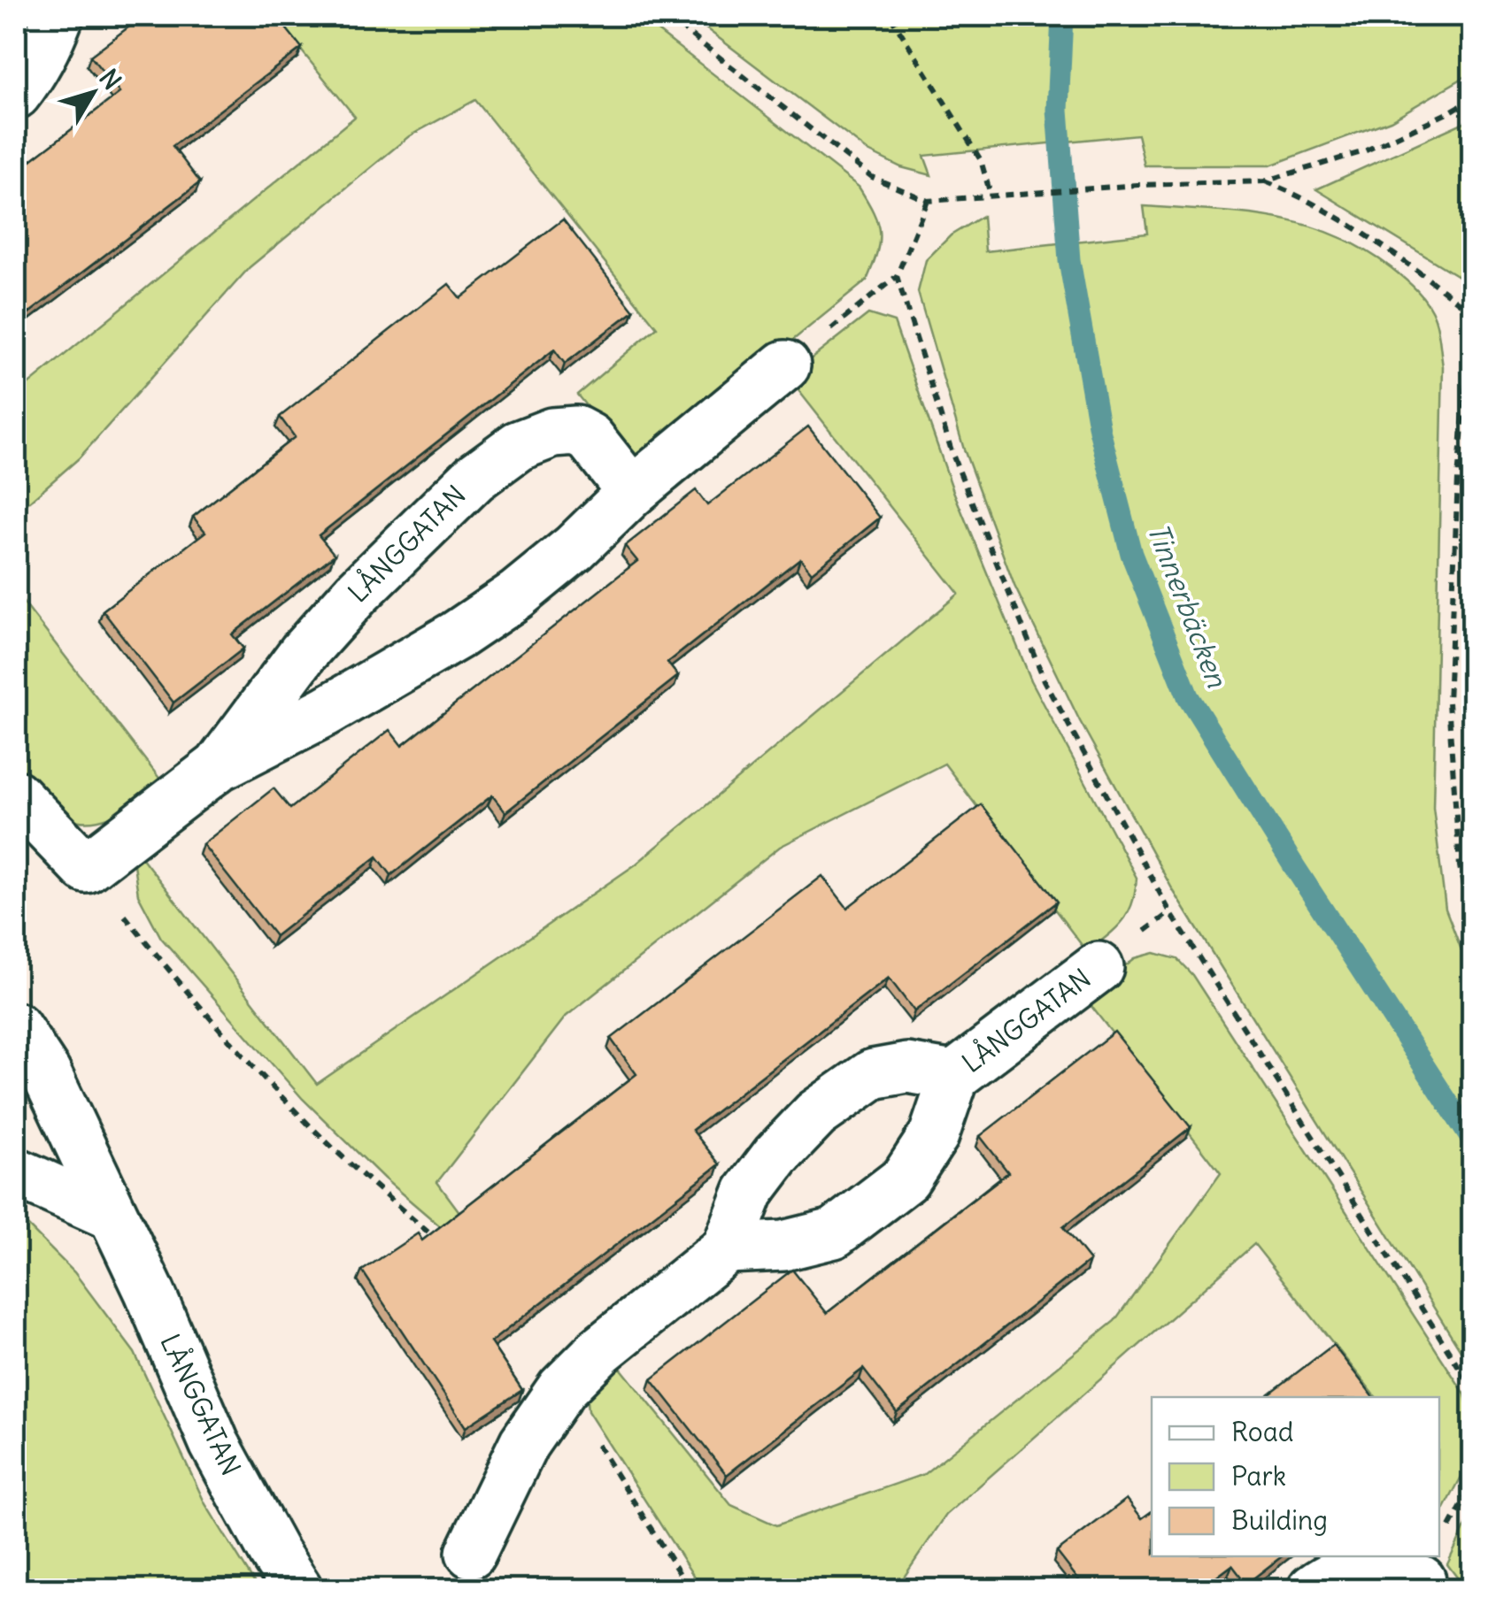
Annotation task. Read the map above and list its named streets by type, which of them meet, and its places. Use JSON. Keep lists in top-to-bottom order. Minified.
{"streets":{"street":["LÅNGGATAN"]},"water":["Tinnerbäcken"],"legend":["Road","Park","Building"],"north":"top right"}
